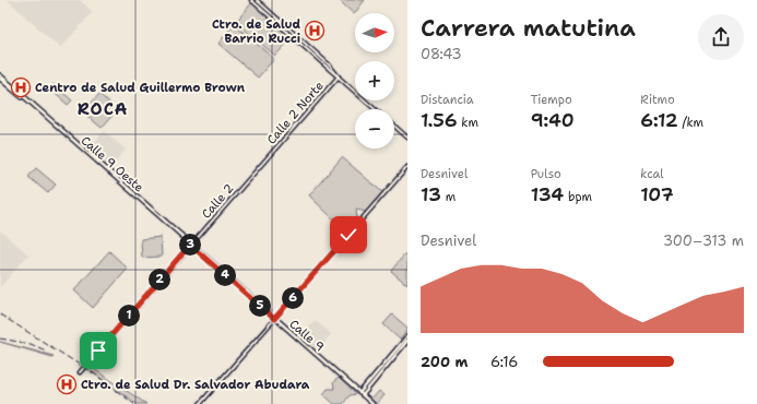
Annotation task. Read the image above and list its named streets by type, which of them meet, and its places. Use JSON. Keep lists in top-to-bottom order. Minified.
{"streets":{"main road":["Calle 9 Oeste","Calle 9"],"street":["Calle 2 Norte","Calle 2"]},"crossings":[["Calle 2 Norte","Calle 2"],["Calle 9 Oeste","Calle 2"],["Calle 9 Oeste","Calle 9"],["Calle 2","Calle 9"]],"districts":["ROCA"],"places":{"hospital":["Ctro. de Salud Barrio Rucci","Centro de Salud Guillermo Brown","Ctro. de Salud Dr. Salvador Abudara"]},"north":"right","page":{"heading":["Carrera matutina","08:43"],"map_buttons":["+","−"],"stats":[["Distancia","1.56 km"],["Tiempo","9:40"],["Ritmo","6:12 /km"],["Desnivel","13 m"],["Pulso","134 bpm"],["kcal","107"]],"chart":["Desnivel","300–313 m"],"pins":["3","4","2","6","5","1"],"list":[{"name":"200 m","note":"6:16"}]}}
